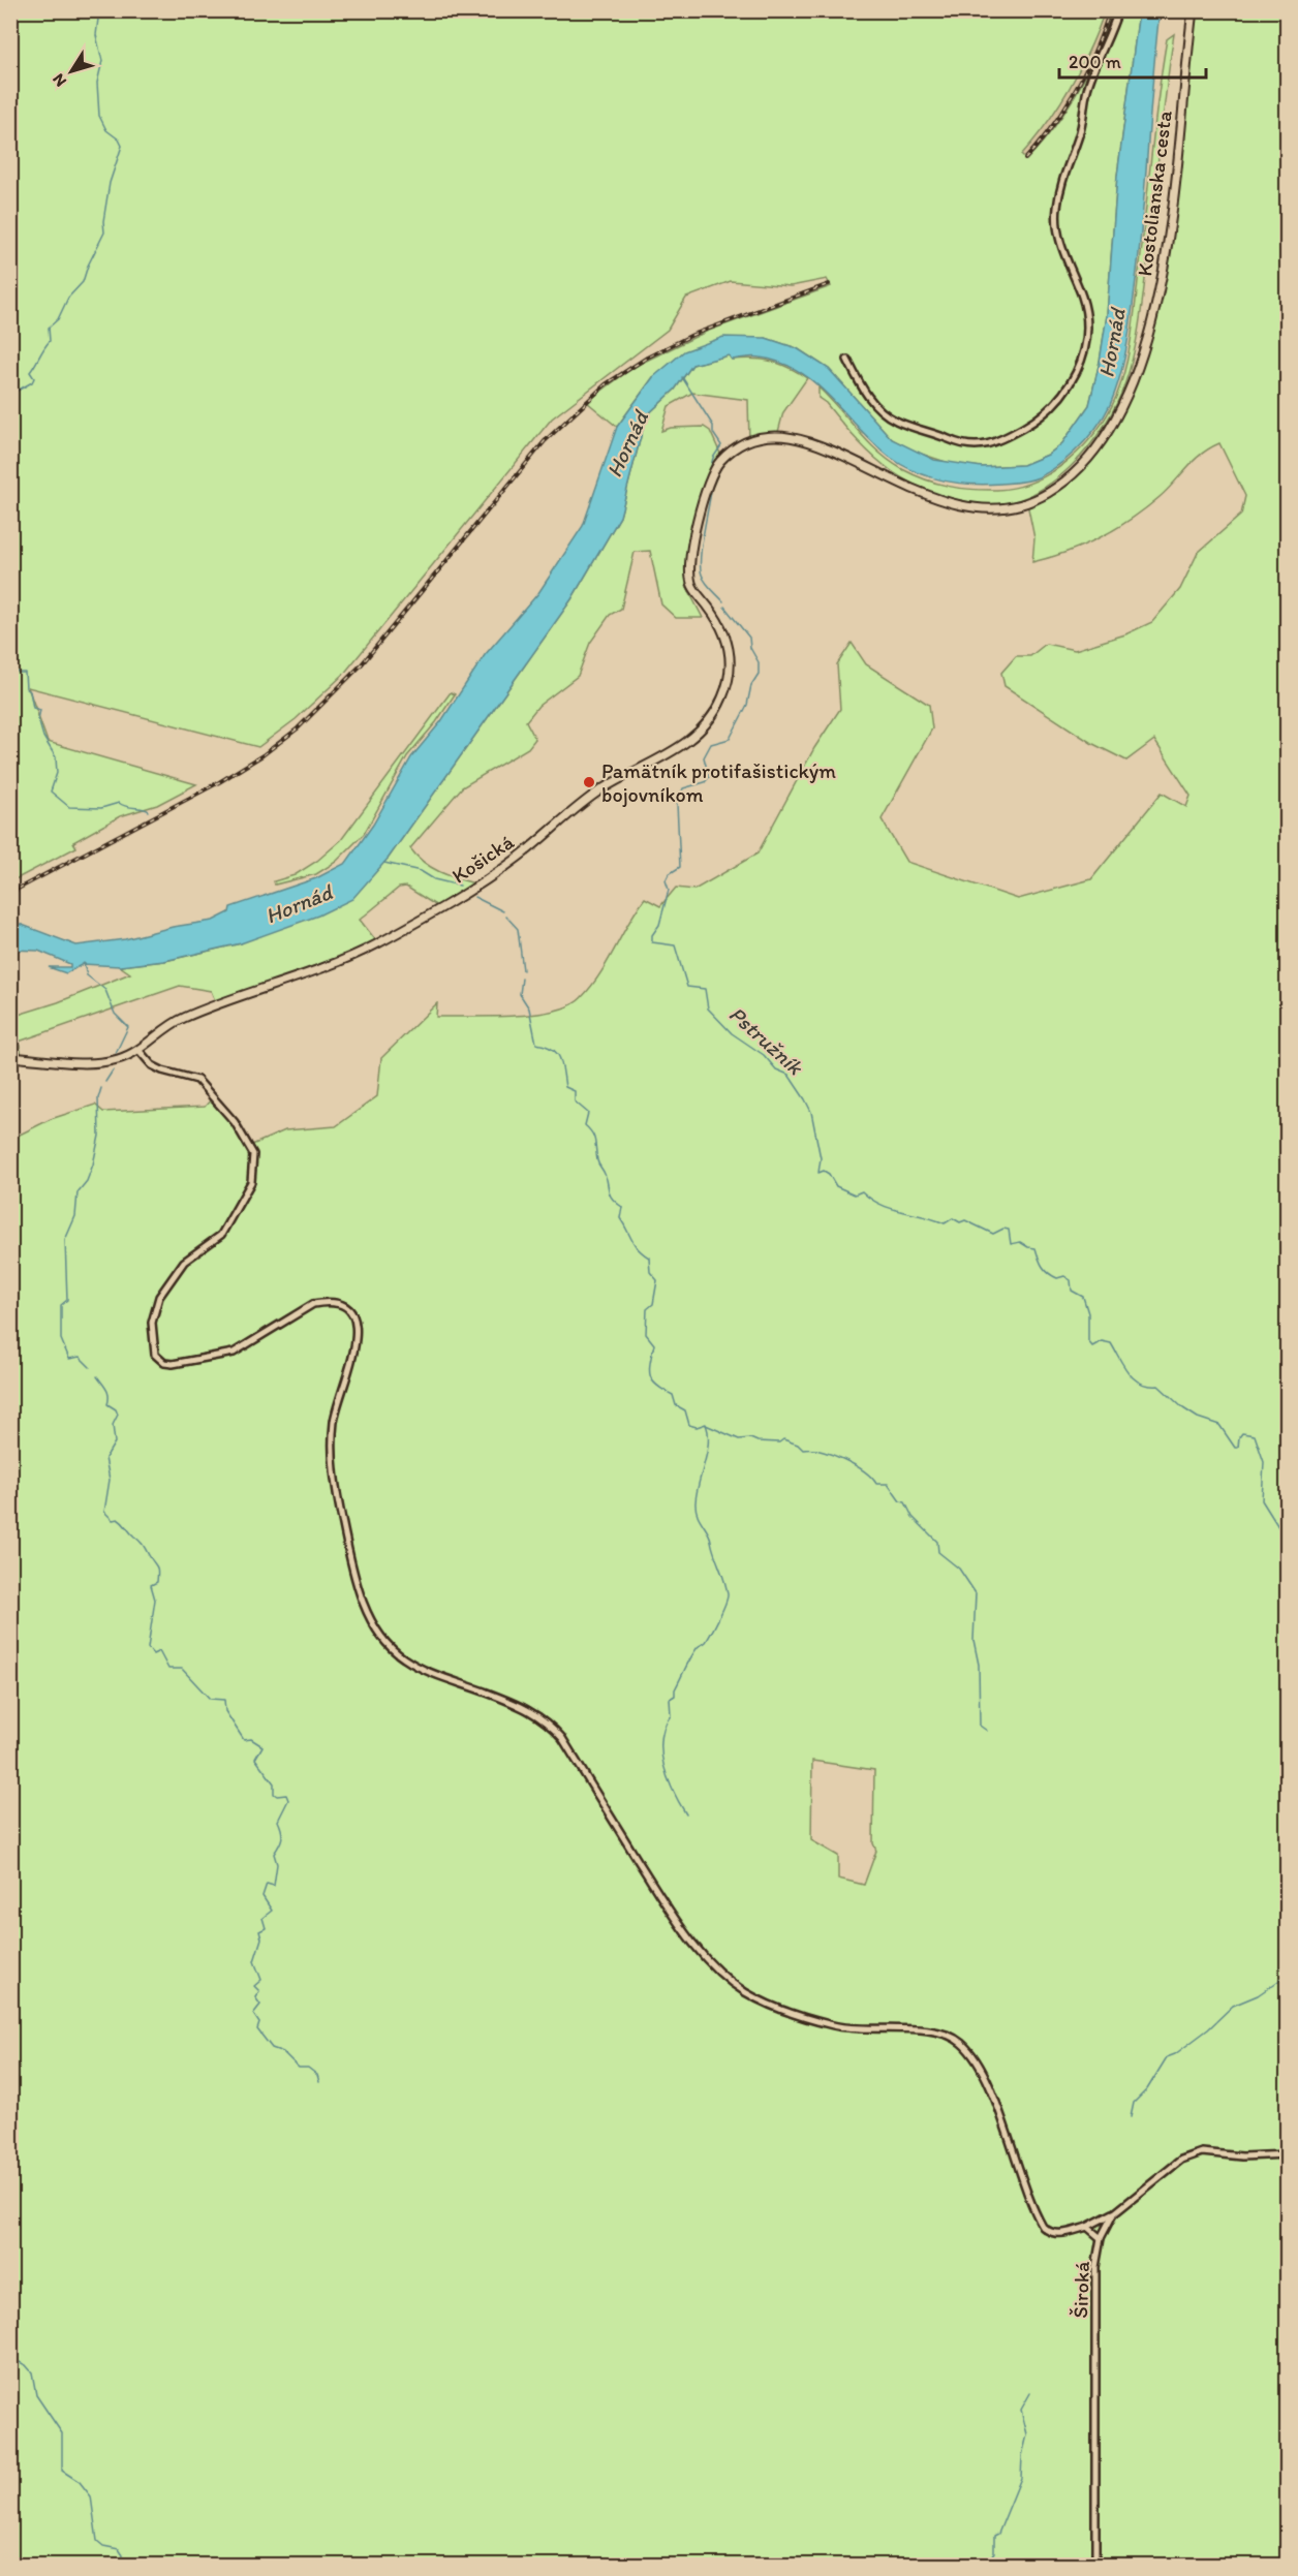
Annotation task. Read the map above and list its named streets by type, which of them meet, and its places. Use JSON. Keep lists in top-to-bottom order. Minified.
{"streets":{"street":["Kostolianska cesta","Košická","Široká"]},"crossings":[["Kostolianska cesta","Košická"]],"water":["Hornád","Pstružník"],"places":["Pamätník protifašistickým bojovníkom"],"scale_bar":"200 m","north":"bottom left"}
